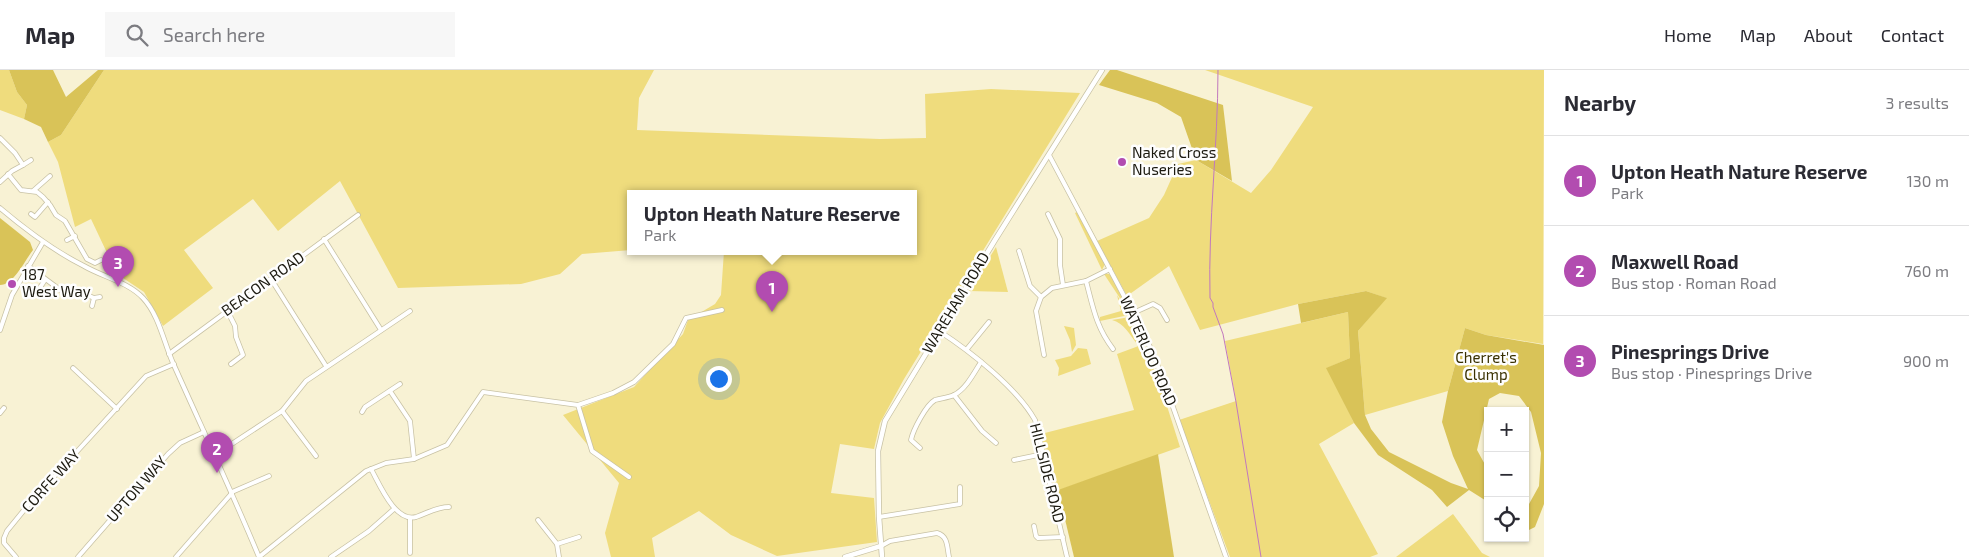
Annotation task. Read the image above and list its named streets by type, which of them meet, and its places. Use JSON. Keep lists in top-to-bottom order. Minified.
{"streets":{"street":["BEACON ROAD","WAREHAM ROAD","WATERLOO ROAD","HILLSIDE ROAD","CORFE WAY","UPTON WAY"]},"crossings":[["WAREHAM ROAD","WATERLOO ROAD"],["WAREHAM ROAD","HILLSIDE ROAD"]],"parks":["Cherret's Clump"],"places":["Naked Cross Nuseries","187 West Way"],"page":{"header":"Map","search":"Search here","nav":["Home","Map","About","Contact"],"heading":["Nearby","3 results"],"list":[{"mark":"1","name":"Upton Heath Nature Reserve","note":"Park","value":"130 m"},{"mark":"2","name":"Maxwell Road","note":"Bus stop · Roman Road","value":"760 m"},{"mark":"3","name":"Pinesprings Drive","note":"Bus stop · Pinesprings Drive","value":"900 m"}],"popup":["Upton Heath Nature Reserve","Park"],"pins":["3","1","2"],"map_buttons":["+","−"]}}
